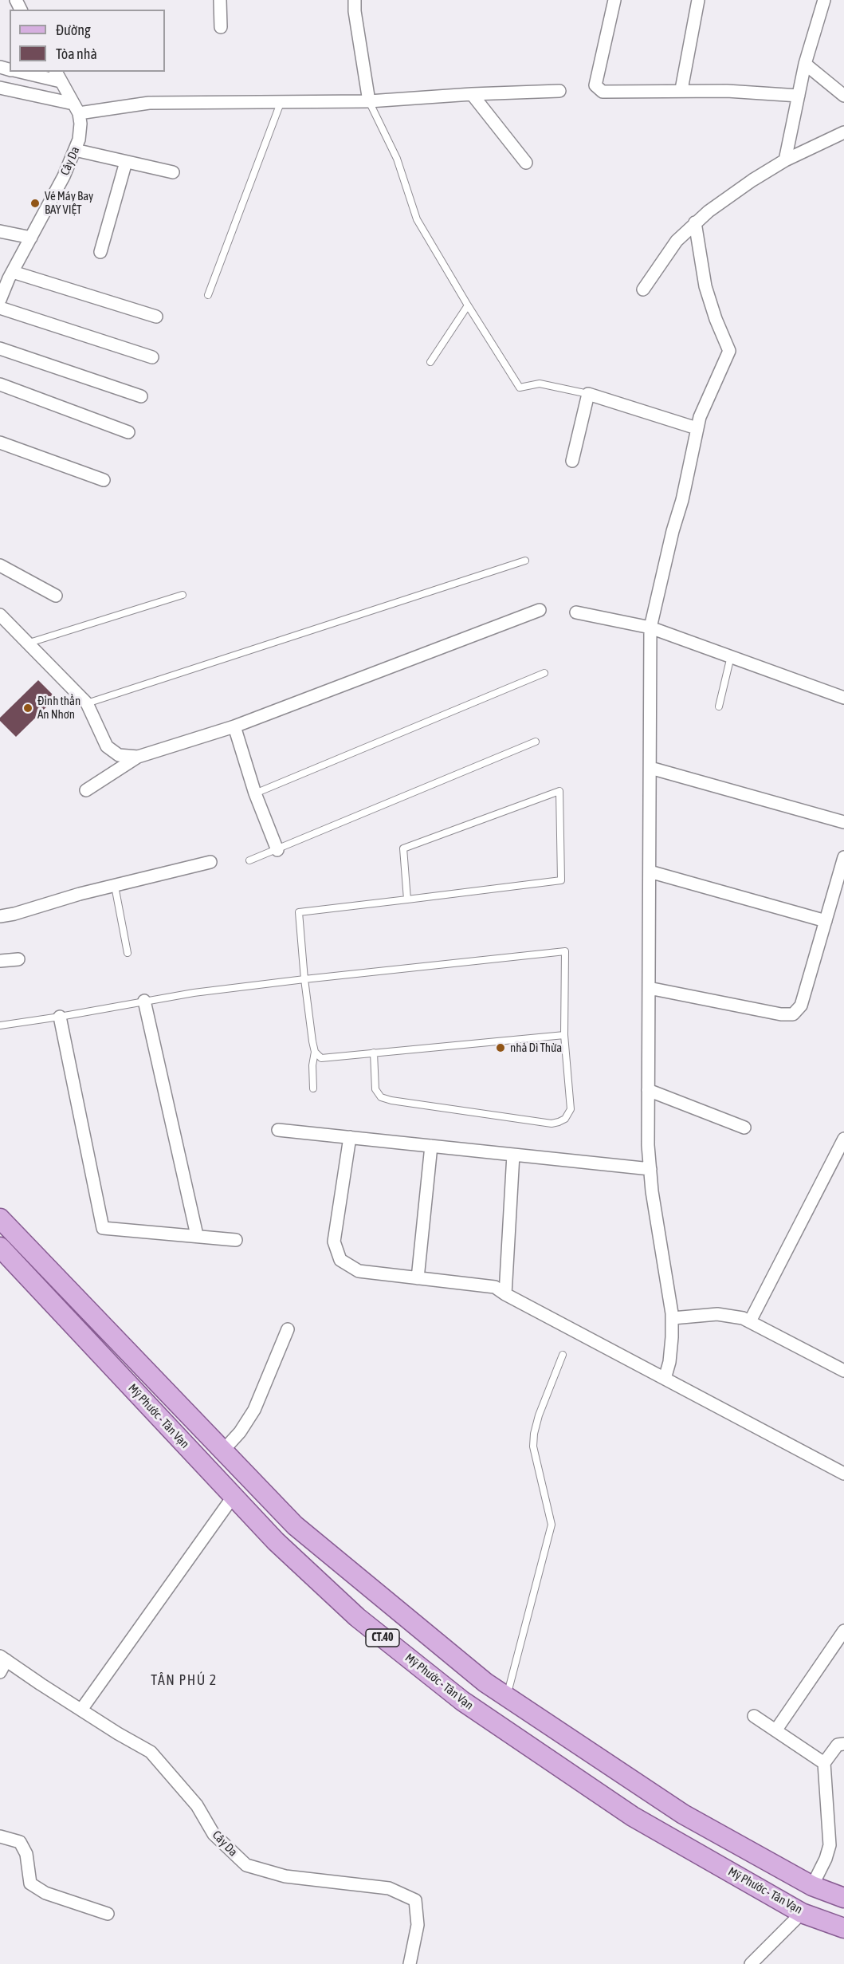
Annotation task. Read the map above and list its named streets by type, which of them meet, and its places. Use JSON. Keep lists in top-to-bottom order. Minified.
{"streets":{"main road":["Mỹ Phước - Tân Vạn","CT.40"],"street":["Cây Da"]},"districts":["TÂN PHÚ 2"],"places":["Vé Máy Bay BAY VIỆT","Đình thần An Nhơn","nhà Dì Thừa"],"legend":["Đường","Tòa nhà"]}
